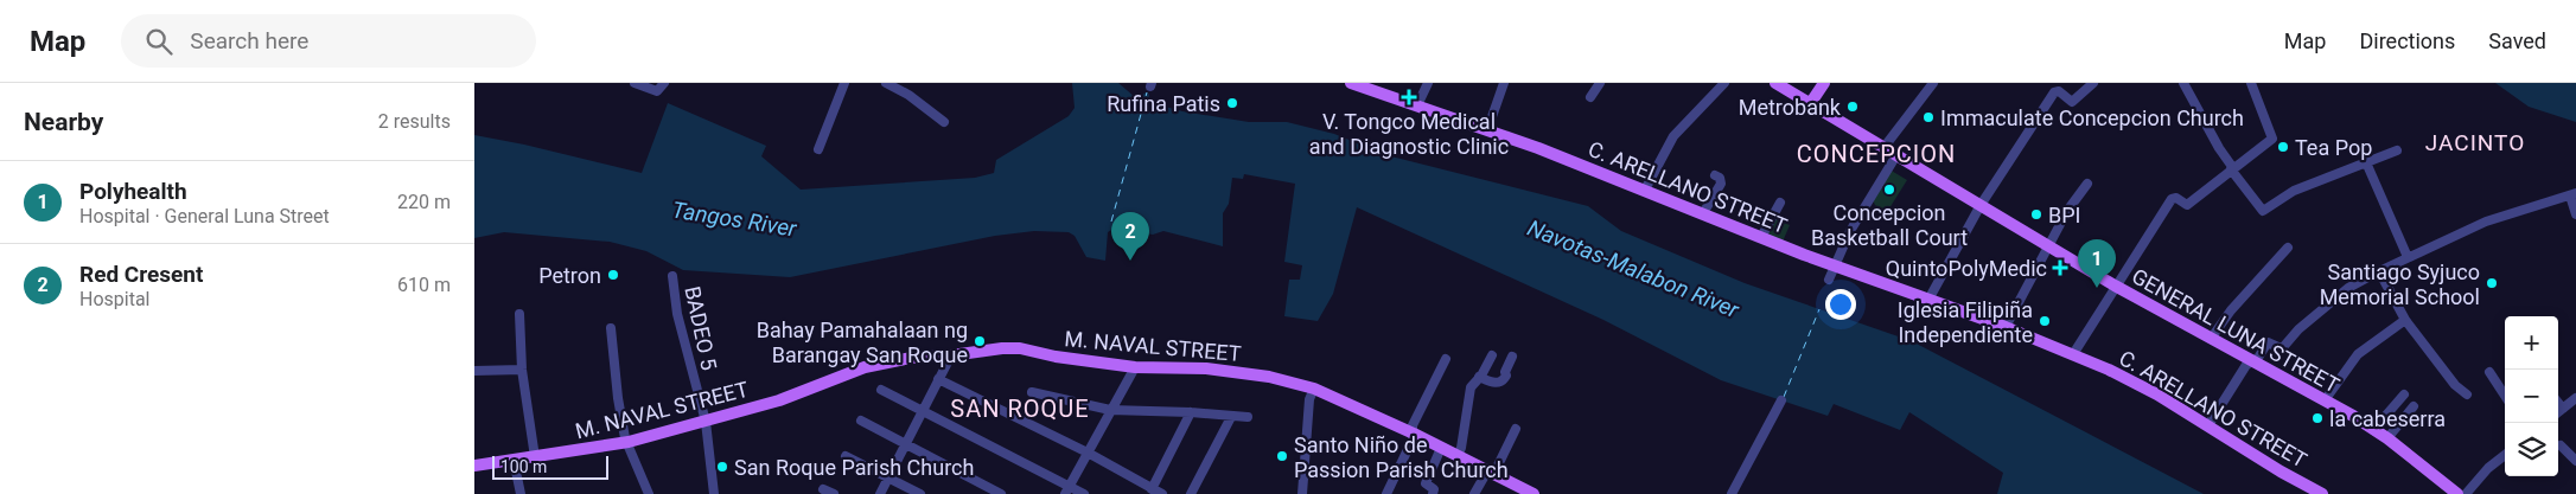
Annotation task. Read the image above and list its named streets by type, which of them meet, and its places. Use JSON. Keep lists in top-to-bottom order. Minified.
{"streets":{"main road":["C. ARELLANO STREET","GENERAL LUNA STREET","M. NAVAL STREET"],"street":["BADEO 5"]},"crossings":[["BADEO 5","M. NAVAL STREET"]],"districts":["JACINTO","CONCEPCION","SAN ROQUE"],"water":["Tangos River","Navotas-Malabon River"],"places":{"health":["V. Tongco Medical and Diagnostic Clinic","QuintoPolyMedic"],"other":["Rufina Patis","Metrobank","Immaculate Concepcion Church","Tea Pop","Concepcion Basketball Court","BPI","Petron","Santiago Syjuco Memorial School","Iglesia Filipiña Independiente","Bahay Pamahalaan ng Barangay San Roque","la cabeserra","Santo Niño de Passion Parish Church","San Roque Parish Church"]},"scale_bar":"100 m","page":{"header":"Map","search":"Search here","nav":["Map","Directions","Saved"],"heading":["Nearby","2 results"],"list":[{"mark":"1","name":"Polyhealth","note":"Hospital · General Luna Street","value":"220 m"},{"mark":"2","name":"Red Cresent","note":"Hospital","value":"610 m"}],"pins":["2","1"],"map_buttons":["+","−"],"scale":"100 m"}}
